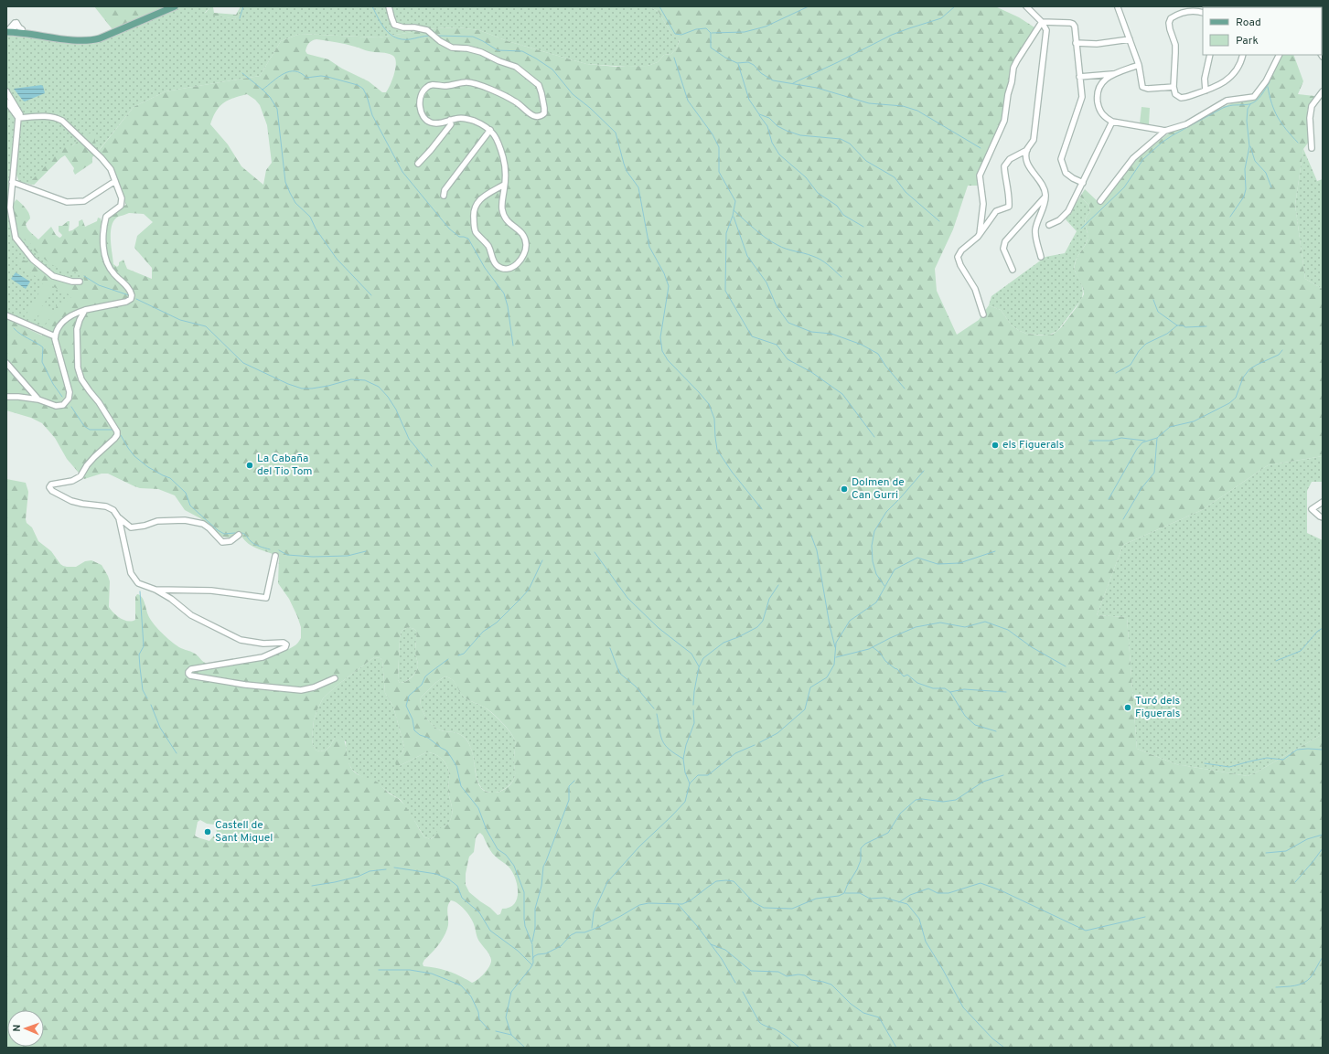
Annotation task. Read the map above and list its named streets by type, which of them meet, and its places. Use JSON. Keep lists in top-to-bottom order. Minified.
{"places":["els Figuerals","La Cabaña del Tio Tom","Dolmen de Can Gurri","Turó dels Figuerals","Castell de Sant Miquel"],"legend":["Road","Park"],"north":"left"}
